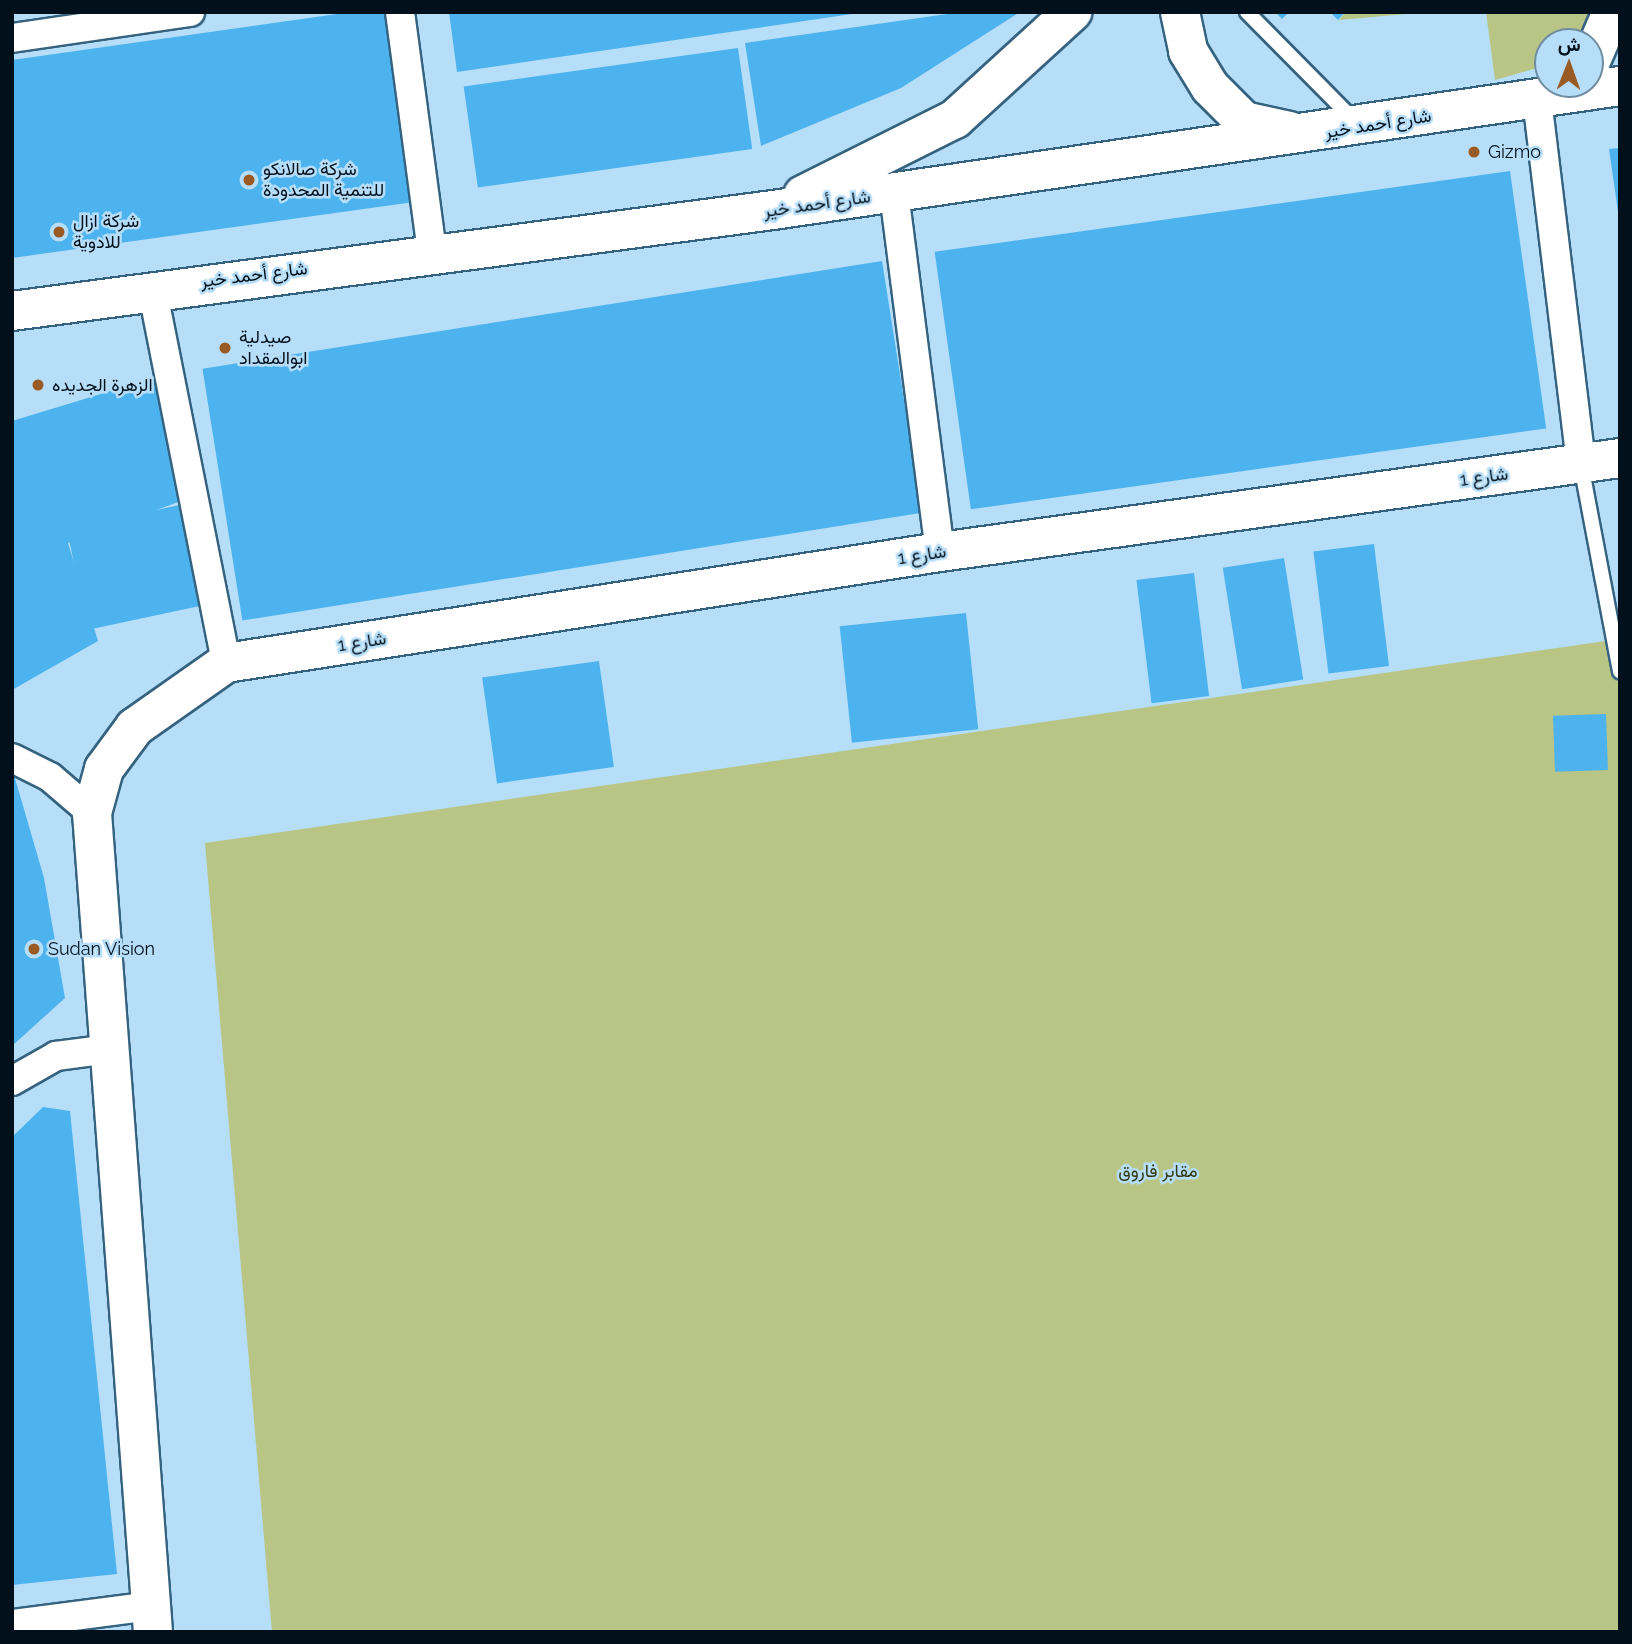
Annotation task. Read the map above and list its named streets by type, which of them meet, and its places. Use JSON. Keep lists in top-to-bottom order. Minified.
{"streets":{"street":["شارع أحمد خير","شارع 1"]},"parks":["مقابر فاروق"],"places":["Gizmo","شركة صالانكو للتنمية المحدودة","شركة ازال للادوية","صيدلية ابوالمقداد","الزهرة الجديده","Sudan Vision"],"north":"top"}
